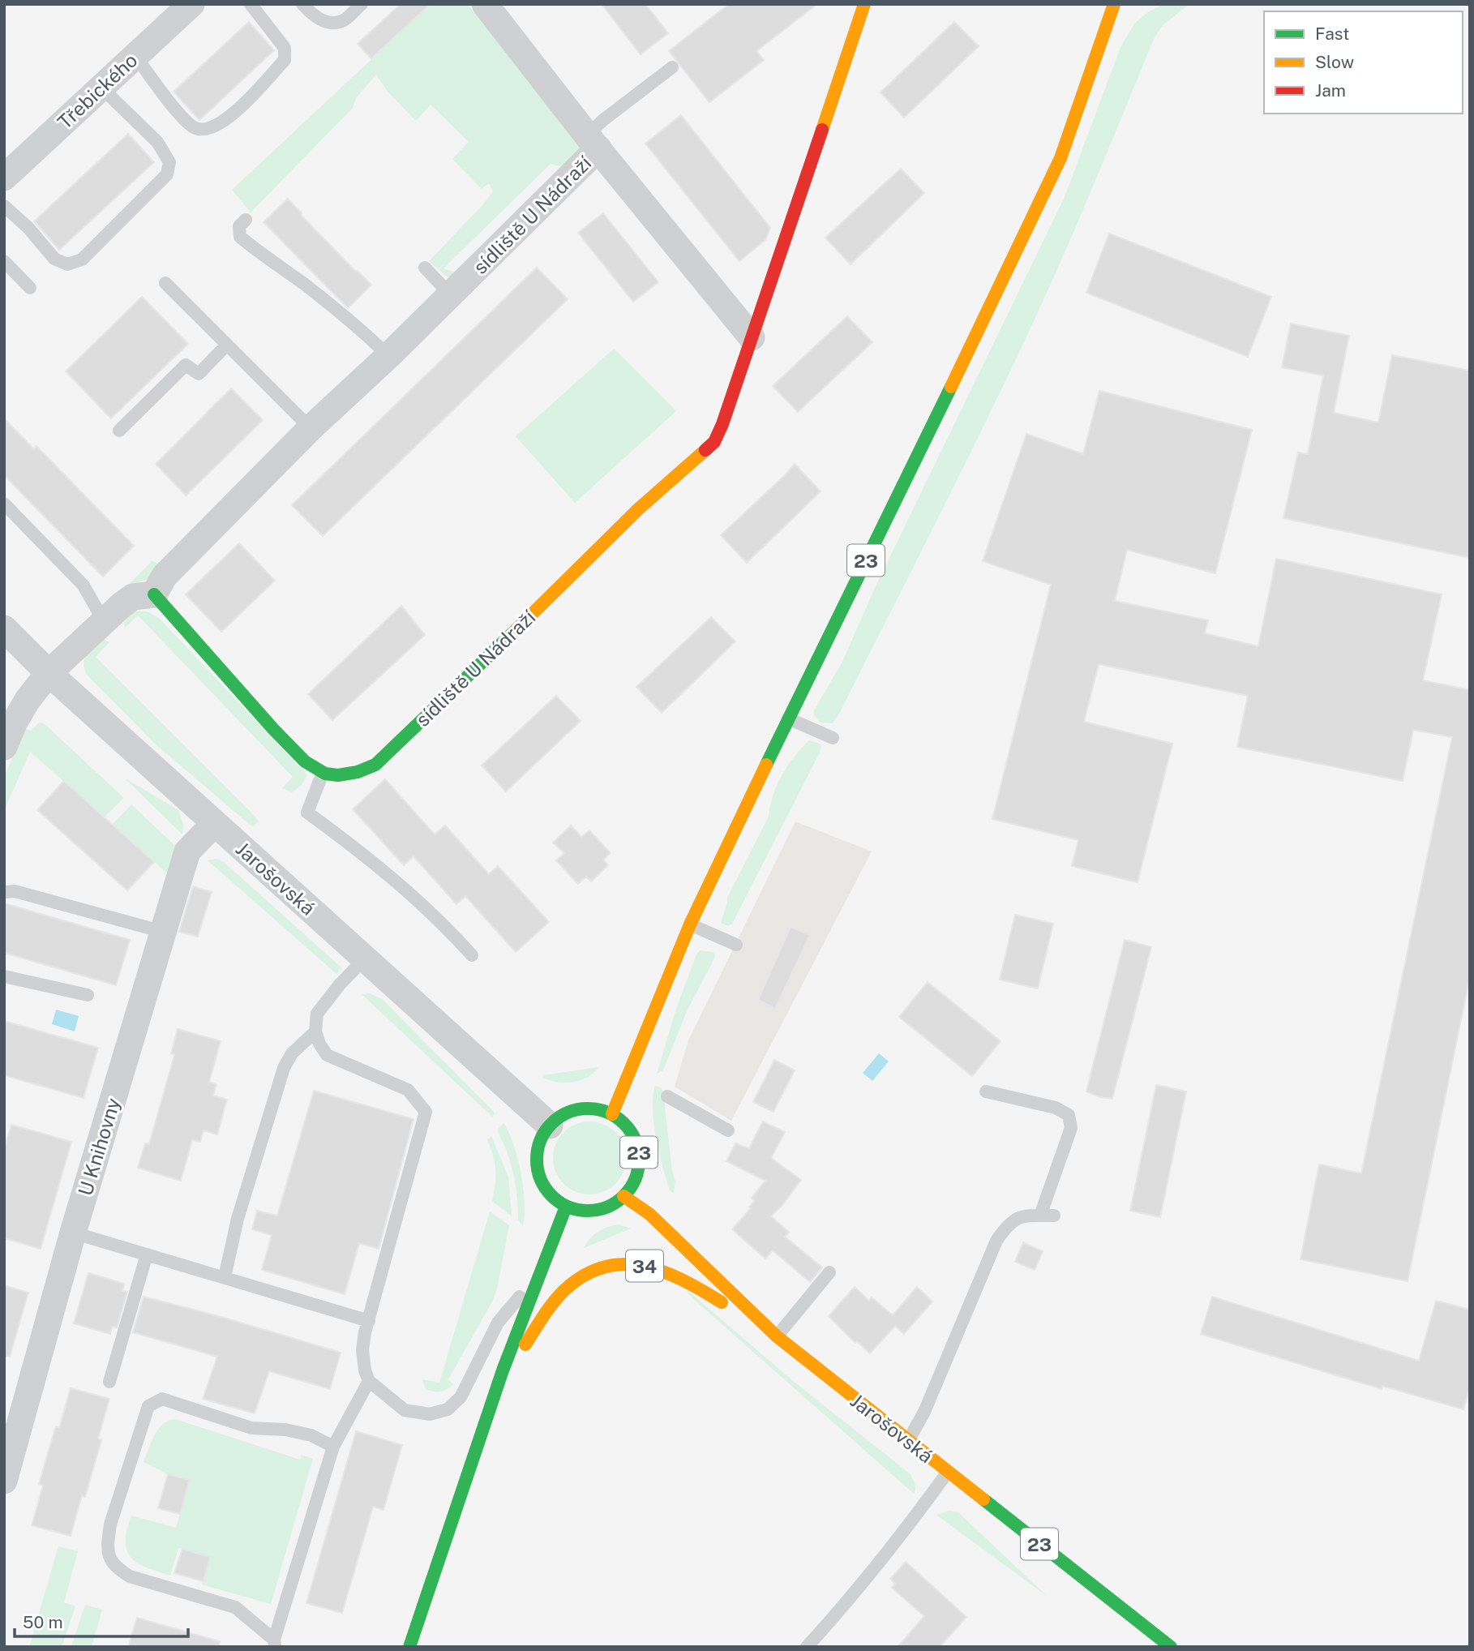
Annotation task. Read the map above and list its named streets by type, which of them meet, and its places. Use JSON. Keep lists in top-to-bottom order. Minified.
{"streets":{"main road":["sídliště U Nádraží","23","Jarošovská","34"],"street":["Třebického","U Knihovny"]},"crossings":[["23","Jarošovská"],["23","34"],["Jarošovská","U Knihovny"],["Jarošovská","34"]],"legend":["Fast","Slow","Jam"],"scale_bar":"50 m"}
